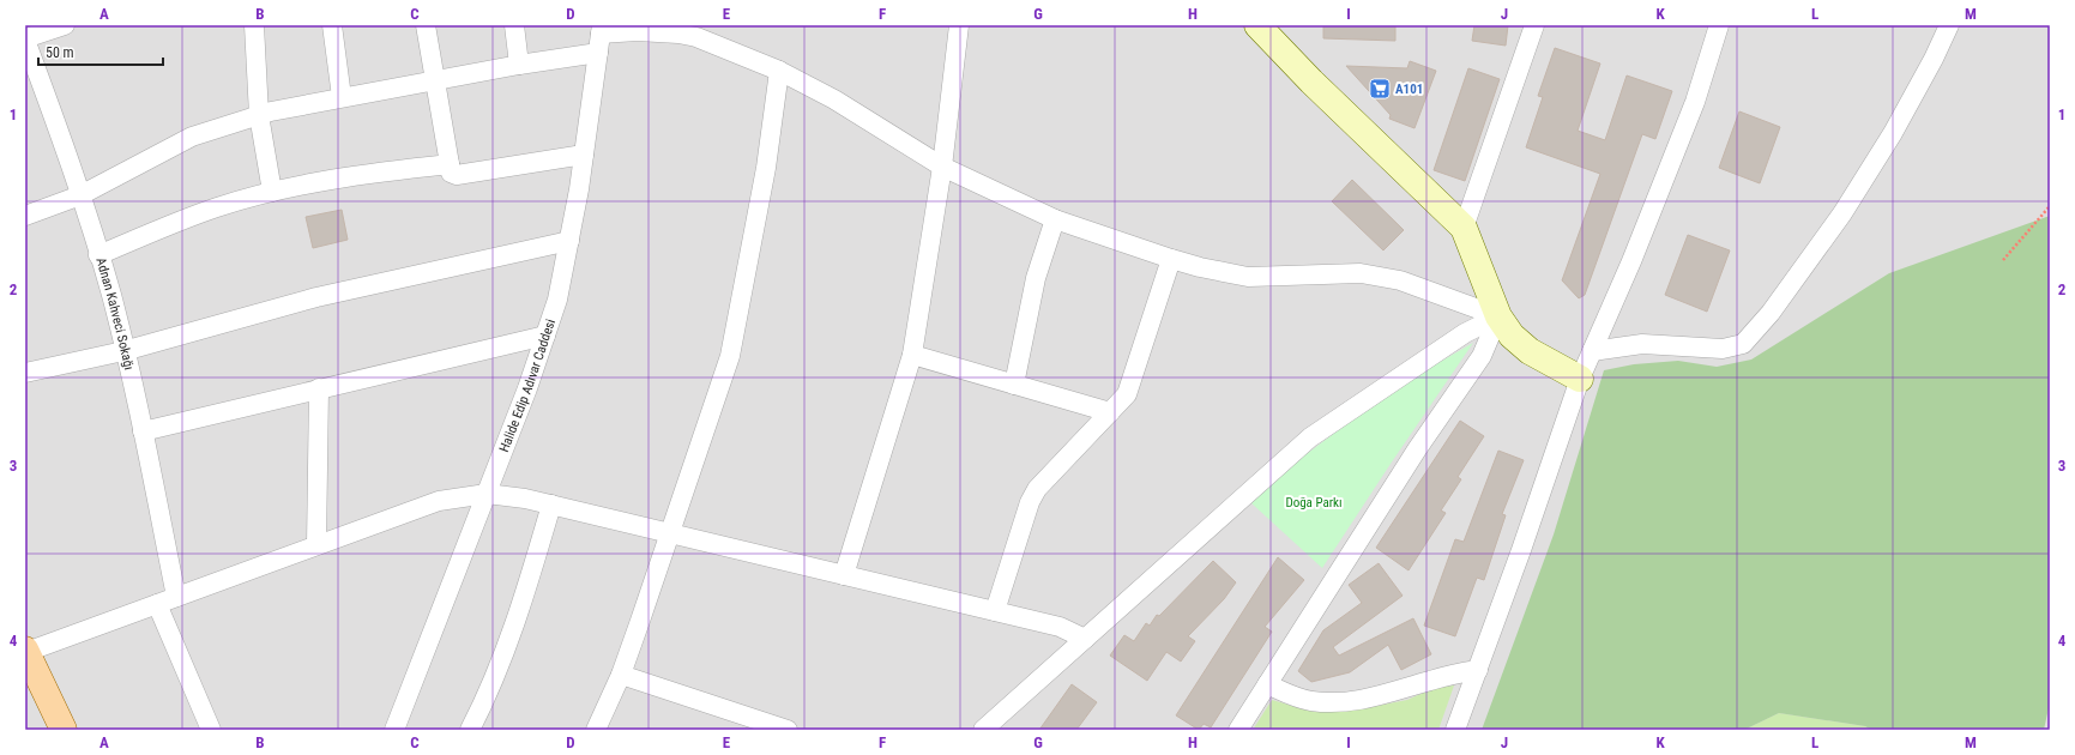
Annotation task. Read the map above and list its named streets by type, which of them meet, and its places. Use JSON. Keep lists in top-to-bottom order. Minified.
{"streets":{"street":["Adnan Kahveci Sokağı","Halide Edip Adıvar Caddesi"]},"parks":["Doğa Parkı"],"places":{"supermarket":["A101"]},"scale_bar":"50 m","grid":{"columns":["A","B","C","D","E","F","G","H","I","J","K","L","M"],"rows":["1","2","3","4"]}}
